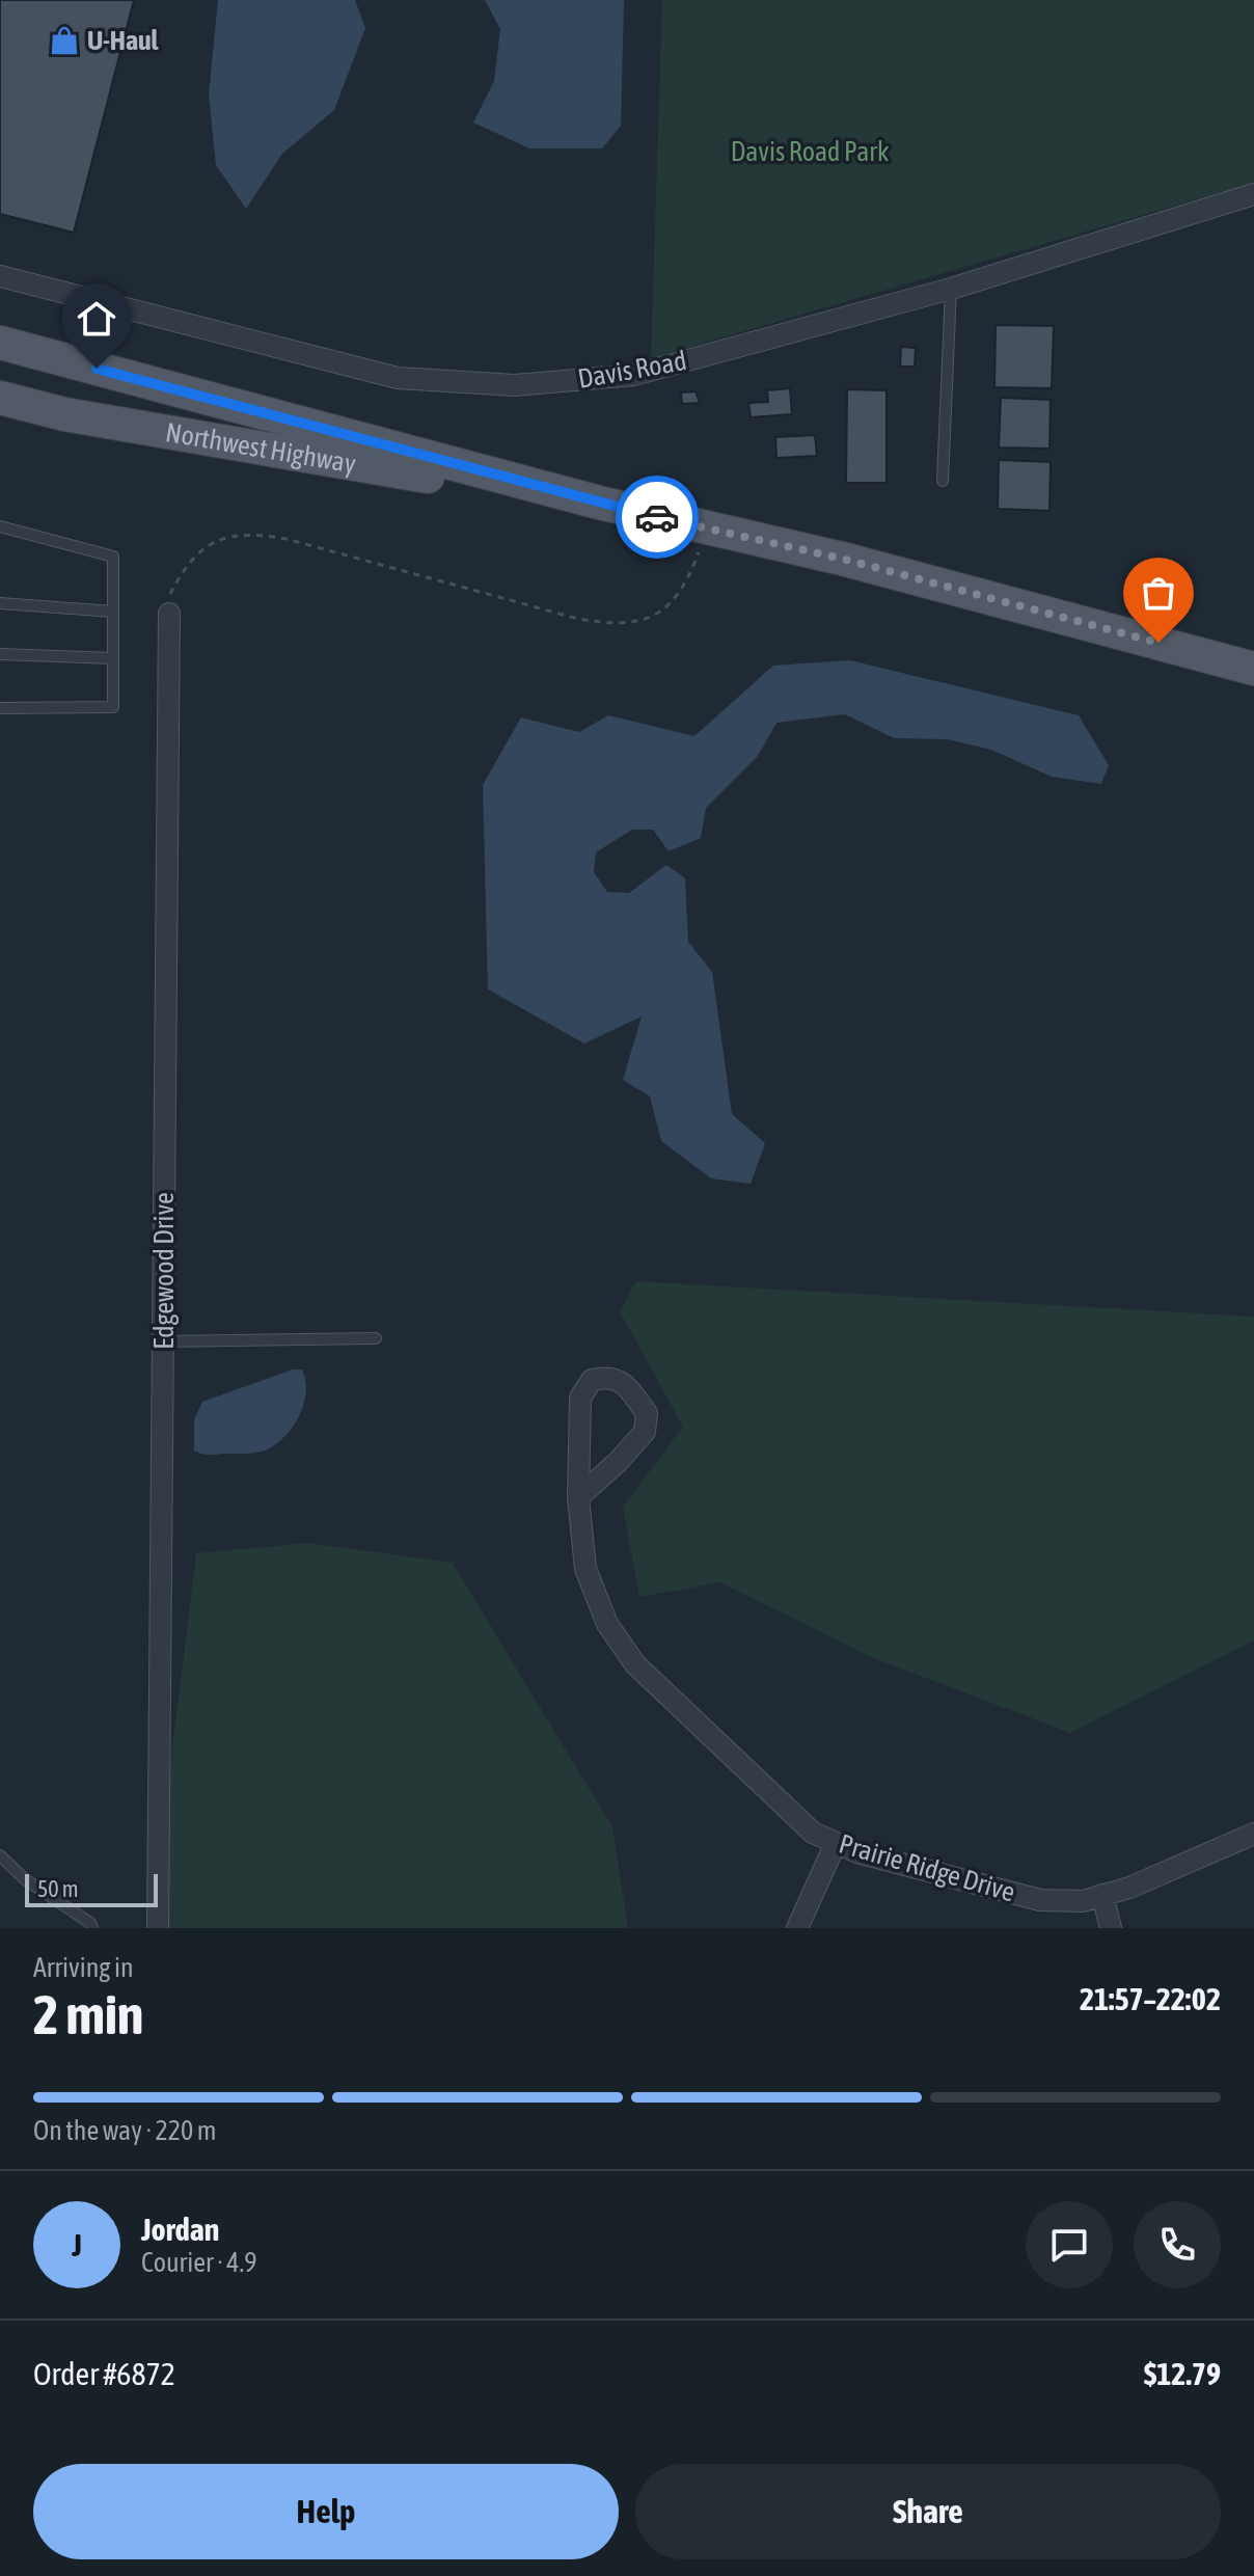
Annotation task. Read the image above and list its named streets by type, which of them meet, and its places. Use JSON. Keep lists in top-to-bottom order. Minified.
{"streets":{"main road":["Northwest Highway"],"street":["Davis Road","Edgewood Drive","Prairie Ridge Drive"]},"parks":["Davis Road Park"],"places":{"shop":["U-Haul"]},"scale_bar":"50 m","page":{"scale":"50 m","heading":["2 min","Arriving in","21:57–22:02"],"panel":["Jordan","Courier · 4.9","Order #6872","$12.79"],"bar":"On the way · 220 m","round":"J","buttons":["Help","Share"]}}
